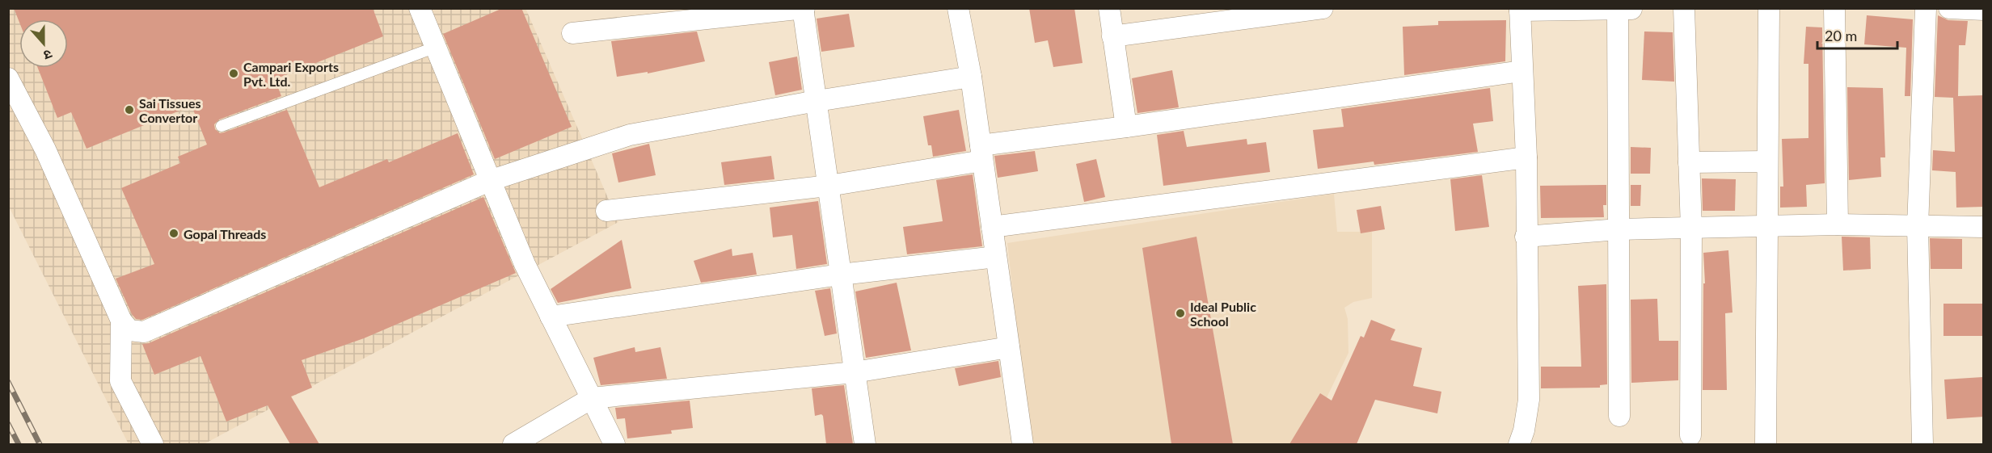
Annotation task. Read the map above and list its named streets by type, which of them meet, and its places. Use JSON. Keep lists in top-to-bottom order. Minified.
{"places":["Campari Exports Pvt. Ltd.","Sai Tissues Convertor","Gopal Threads","Ideal Public School"],"scale_bar":"20 m","north":"bottom"}
